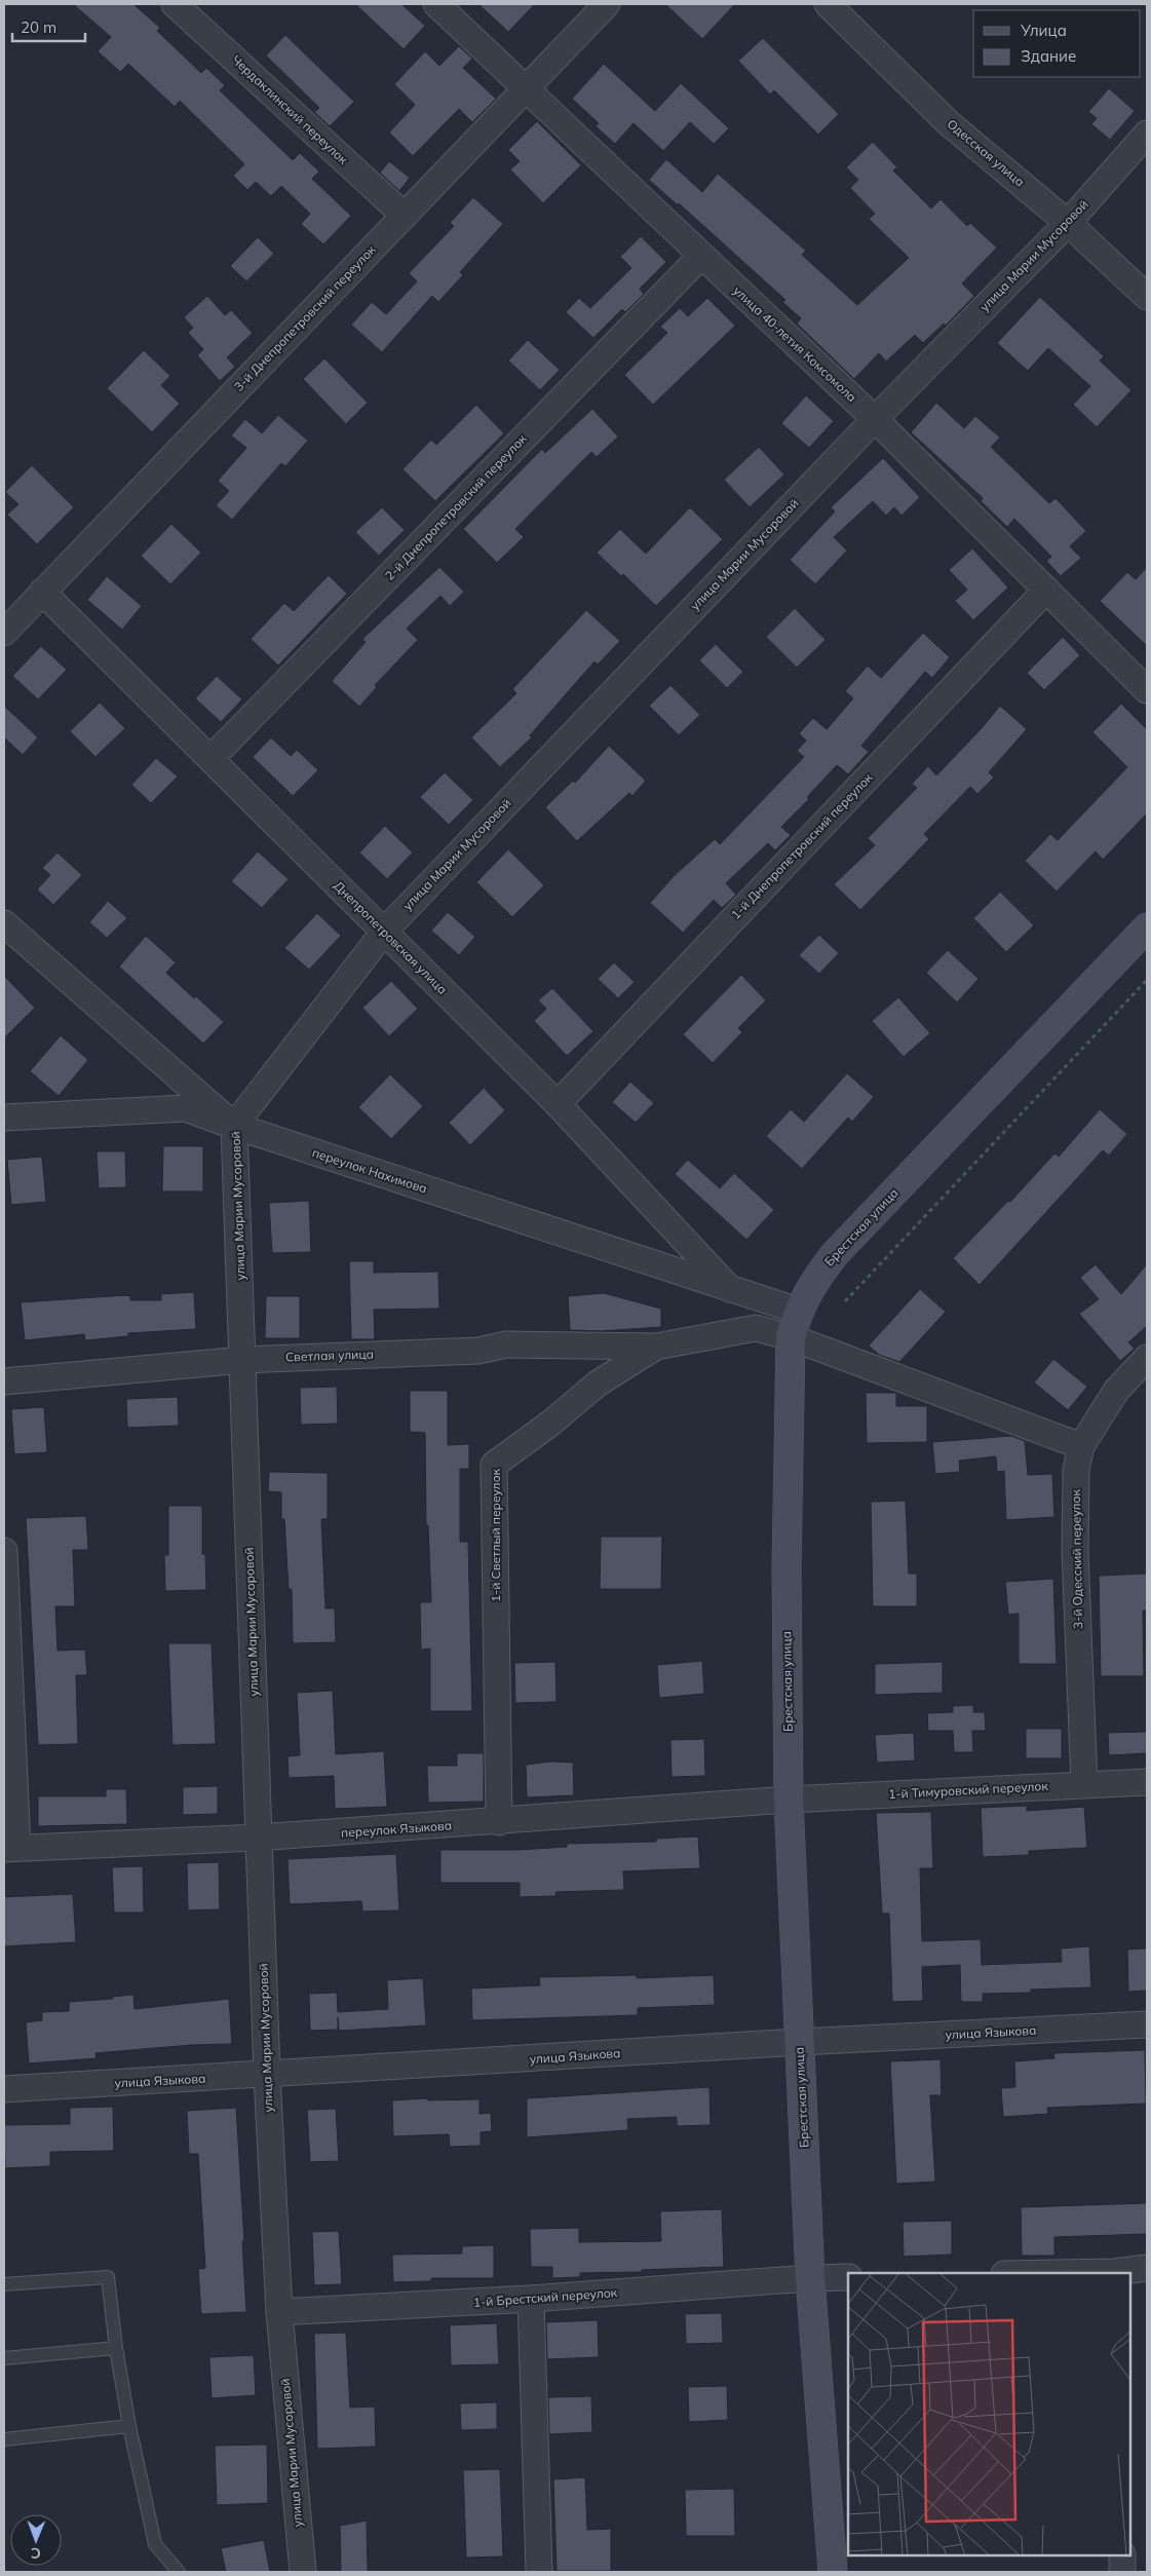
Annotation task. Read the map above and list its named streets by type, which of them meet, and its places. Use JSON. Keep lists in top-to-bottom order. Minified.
{"streets":{"street":["Чердаклинский переулок","Одесская улица","улица Марии Мусоровой","3-й Днепропетровский переулок","улица 40-летия Комсомола","2-й Днепропетровский переулок","1-й Днепропетровский переулок","Днепропетровская улица","переулок Нахимова","Брестская улица","Светлая улица","1-й Светлый переулок","3-й Одесский переулок","1-й Тимуровский переулок","переулок Языкова","улица Языкова","1-й Брестский переулок"]},"crossings":[["Чердаклинский переулок","3-й Днепропетровский переулок"],["Одесская улица","улица Марии Мусоровой"],["улица Марии Мусоровой","улица 40-летия Комсомола"],["улица Марии Мусоровой","Днепропетровская улица"],["улица Марии Мусоровой","переулок Нахимова"],["улица Марии Мусоровой","Светлая улица"],["улица Марии Мусоровой","переулок Языкова"],["улица Марии Мусоровой","улица Языкова"],["улица Марии Мусоровой","1-й Брестский переулок"],["3-й Днепропетровский переулок","улица 40-летия Комсомола"],["3-й Днепропетровский переулок","Днепропетровская улица"],["улица 40-летия Комсомола","2-й Днепропетровский переулок"],["улица 40-летия Комсомола","1-й Днепропетровский переулок"],["2-й Днепропетровский переулок","Днепропетровская улица"],["1-й Днепропетровский переулок","Днепропетровская улица"],["Днепропетровская улица","переулок Нахимова"],["переулок Нахимова","Брестская улица"],["Брестская улица","1-й Светлый переулок"],["Брестская улица","1-й Тимуровский переулок"],["Брестская улица","переулок Языкова"],["Брестская улица","улица Языкова"],["Брестская улица","1-й Брестский переулок"],["Светлая улица","1-й Светлый переулок"],["1-й Светлый переулок","3-й Одесский переулок"],["1-й Светлый переулок","переулок Языкова"],["3-й Одесский переулок","1-й Тимуровский переулок"],["1-й Тимуровский переулок","переулок Языкова"]],"legend":["Улица","Здание"],"scale_bar":"20 m","north":"bottom"}
